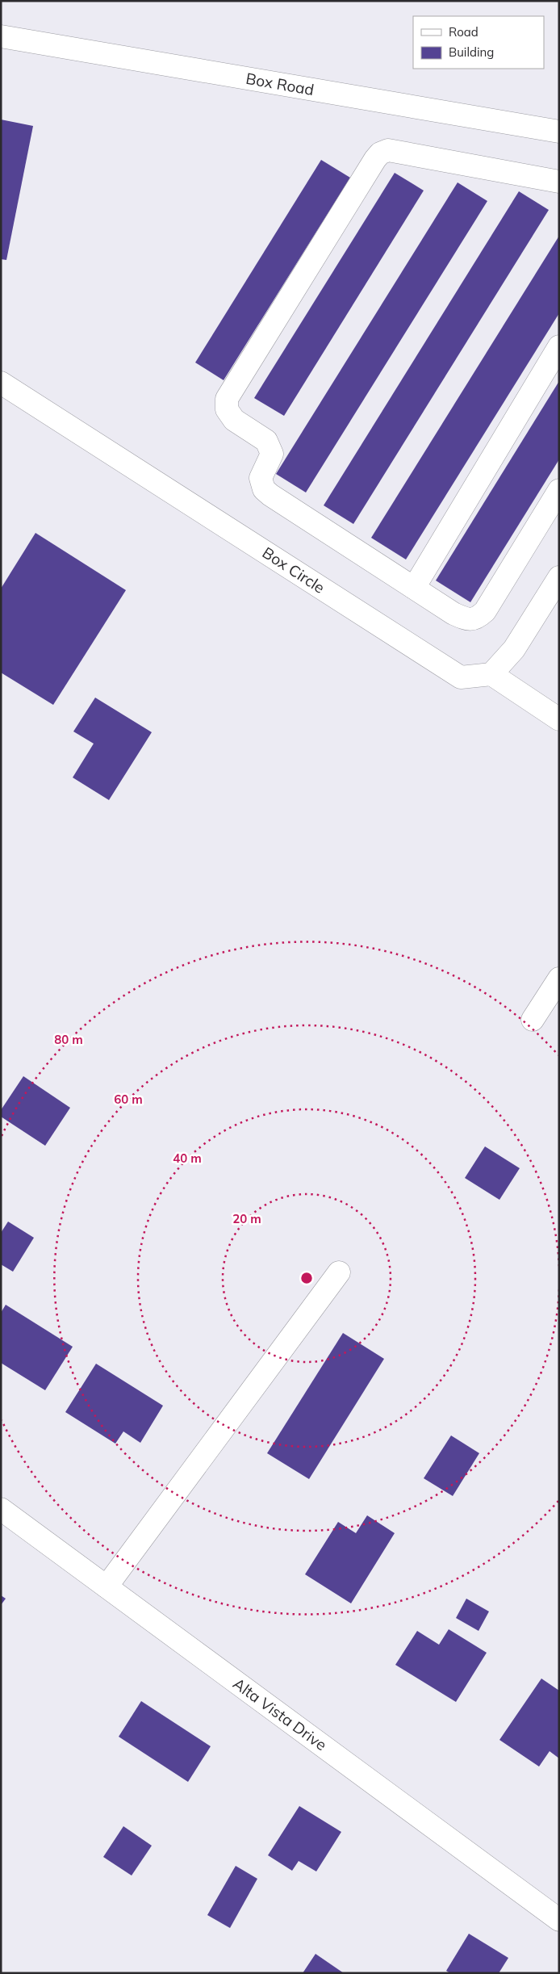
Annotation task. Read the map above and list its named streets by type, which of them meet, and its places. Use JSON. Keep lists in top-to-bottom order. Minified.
{"streets":{"street":["Box Road","Box Circle","Alta Vista Drive"]},"legend":["Road","Building"],"rings":["80 m","60 m","40 m","20 m"]}
